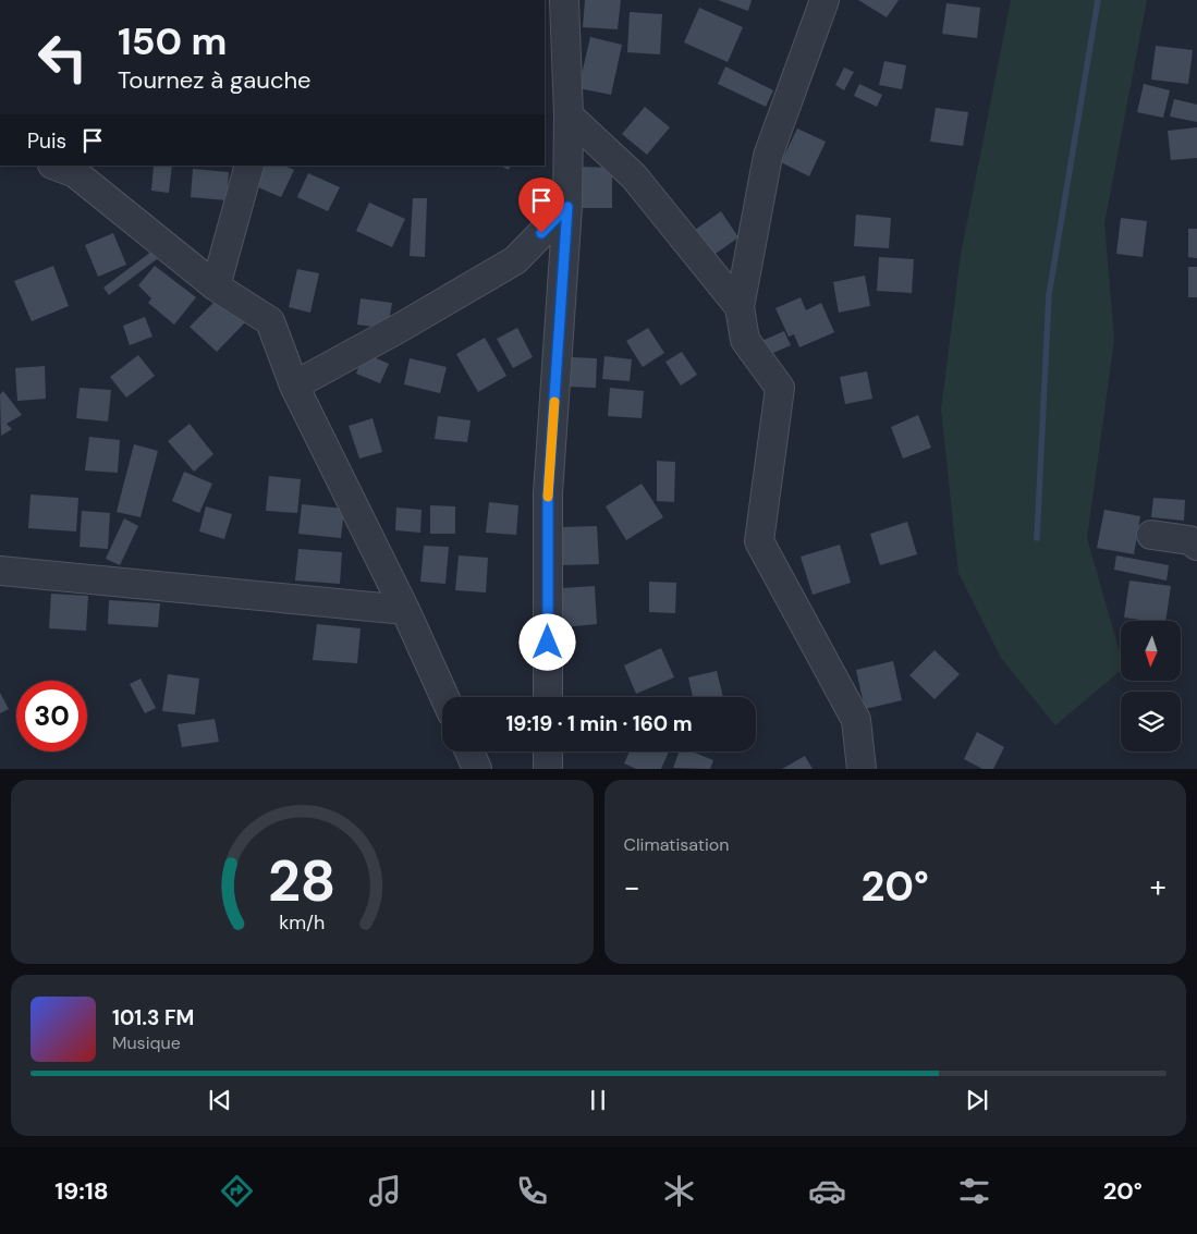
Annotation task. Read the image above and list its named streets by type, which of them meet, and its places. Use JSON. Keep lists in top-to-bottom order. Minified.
{"north":"bottom","page":{"turn":["150 m","Tournez à gauche"],"then":"Puis","limit":"30","trip":"19:19 · 1 min · 160 m","tile":"Climatisation","heat":["−","20°","+"],"song":["101.3 FM","Musique"],"tabs":["19:18","20°"],"gauge":["28","km/h"]}}
